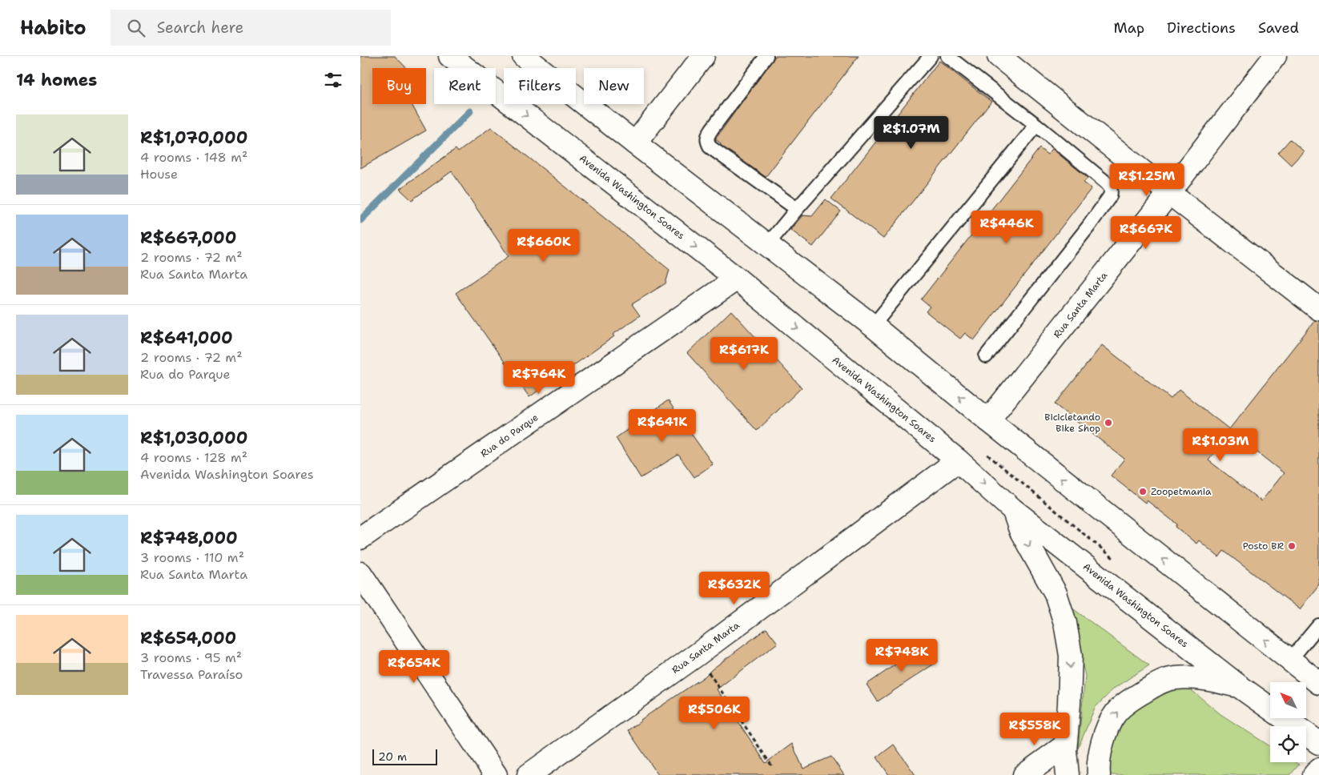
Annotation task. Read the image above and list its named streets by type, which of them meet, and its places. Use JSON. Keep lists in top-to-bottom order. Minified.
{"streets":{"main road":["Avenida Washington Soares","Rua Santa Marta","Rua do Parque"]},"crossings":[["Avenida Washington Soares","Rua Santa Marta"],["Avenida Washington Soares","Rua do Parque"]],"places":["Bicicletando Bike Shop","Zoopetmania","Posto BR"],"scale_bar":"20 m","north":"top left","page":{"header":"Habito","search":"Search here","nav":["Map","Directions","Saved"],"heading":"14 homes","chip":["Buy","Rent","Filters","New"],"list":[{"name":"R$1,070,000","note":"4 rooms · 148 m² · House"},{"name":"R$667,000","note":"2 rooms · 72 m² · Rua Santa Marta"},{"name":"R$641,000","note":"2 rooms · 72 m² · Rua do Parque"},{"name":"R$1,030,000","note":"4 rooms · 128 m² · Avenida Washington Soares"},{"name":"R$748,000","note":"3 rooms · 110 m² · Rua Santa Marta"},{"name":"R$654,000","note":"3 rooms · 95 m² · Travessa Paraíso"}],"price":["R$1.07M","R$1.25M","R$446K","R$667K","R$660K","R$617K","R$764K","R$641K","R$1.03M","R$632K","R$748K","R$654K","R$506K","R$558K"],"scale":"20 m"}}
